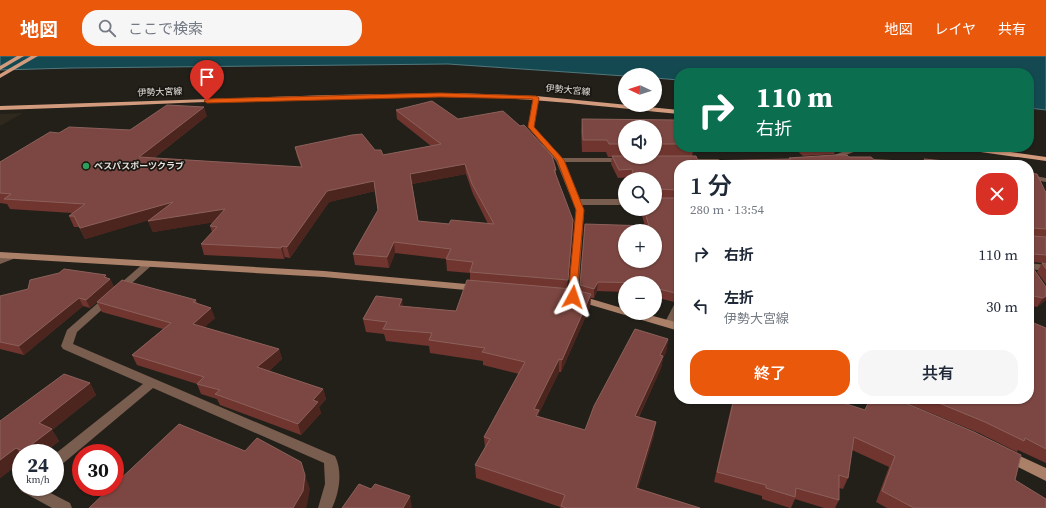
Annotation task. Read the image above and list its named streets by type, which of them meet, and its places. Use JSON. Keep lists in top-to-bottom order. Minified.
{"streets":{"main road":["伊勢大宮線"]},"places":["ベスパスポーツクラブ"],"north":"left","page":{"header":"地図","search":"ここで検索","nav":["地図","レイヤ","共有"],"map_buttons":["+","−"],"turn":["110 m","右折"],"heading":["1 分","280 m · 13:54"],"list":[{"name":"右折","value":"110 m"},{"name":"左折","note":"伊勢大宮線","value":"30 m"}],"buttons":["終了","共有"],"speed":"24 km/h","limit":"30"}}
